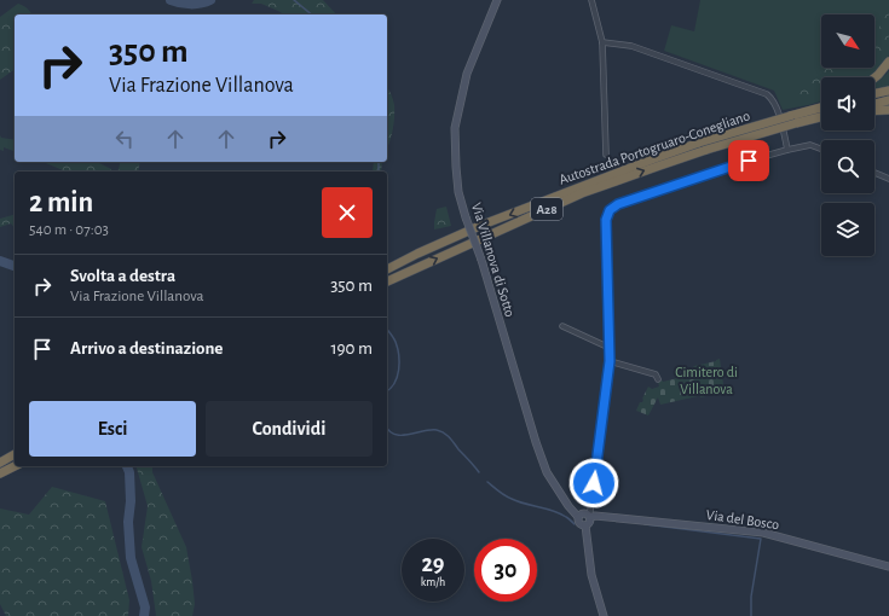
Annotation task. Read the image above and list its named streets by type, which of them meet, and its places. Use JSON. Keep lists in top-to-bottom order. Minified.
{"streets":{"highway":["Autostrada Portogruaro-Conegliano","A28"],"street":["Via Villanova di Sotto","Via del Bosco"]},"crossings":[["Via Villanova di Sotto","Via del Bosco"]],"parks":["Cimitero di Villanova"],"north":"bottom right","page":{"turn":["350 m","Via Frazione Villanova"],"heading":["2 min","540 m · 07:03"],"list":[{"name":"Svolta a destra","note":"Via Frazione Villanova","value":"350 m"},{"name":"Arrivo a destinazione","value":"190 m"}],"buttons":["Esci","Condividi"],"speed":"29 km/h","limit":"30"}}
